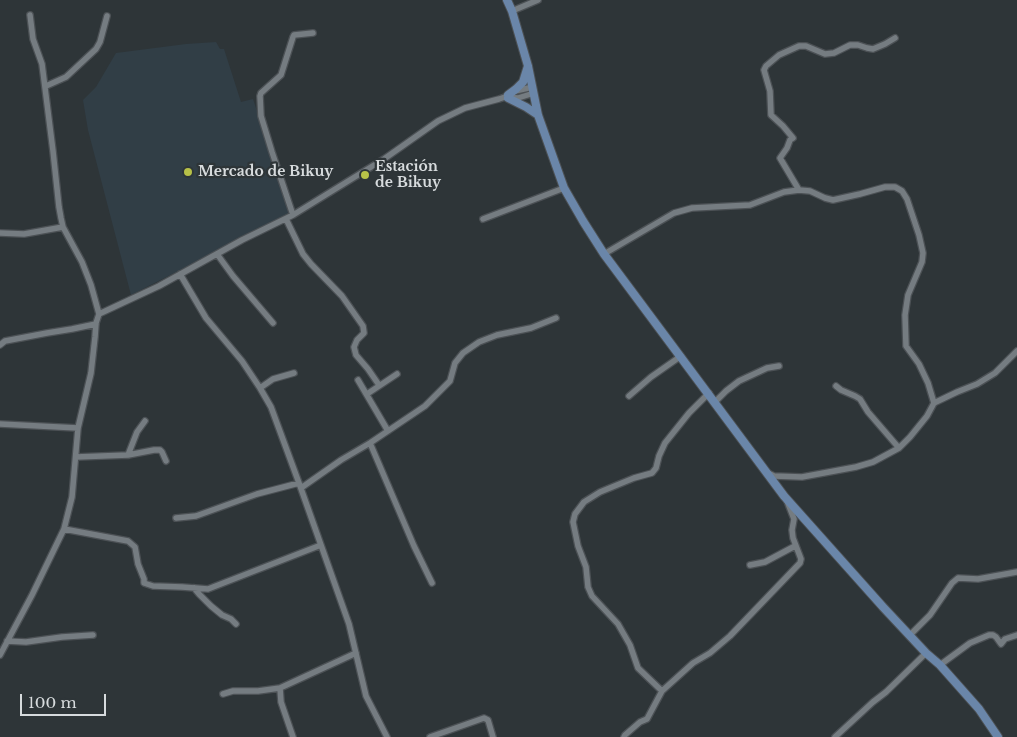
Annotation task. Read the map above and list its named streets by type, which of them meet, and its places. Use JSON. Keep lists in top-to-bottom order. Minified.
{"places":["Mercado de Bikuy","Estación de Bikuy"],"scale_bar":"100 m"}
